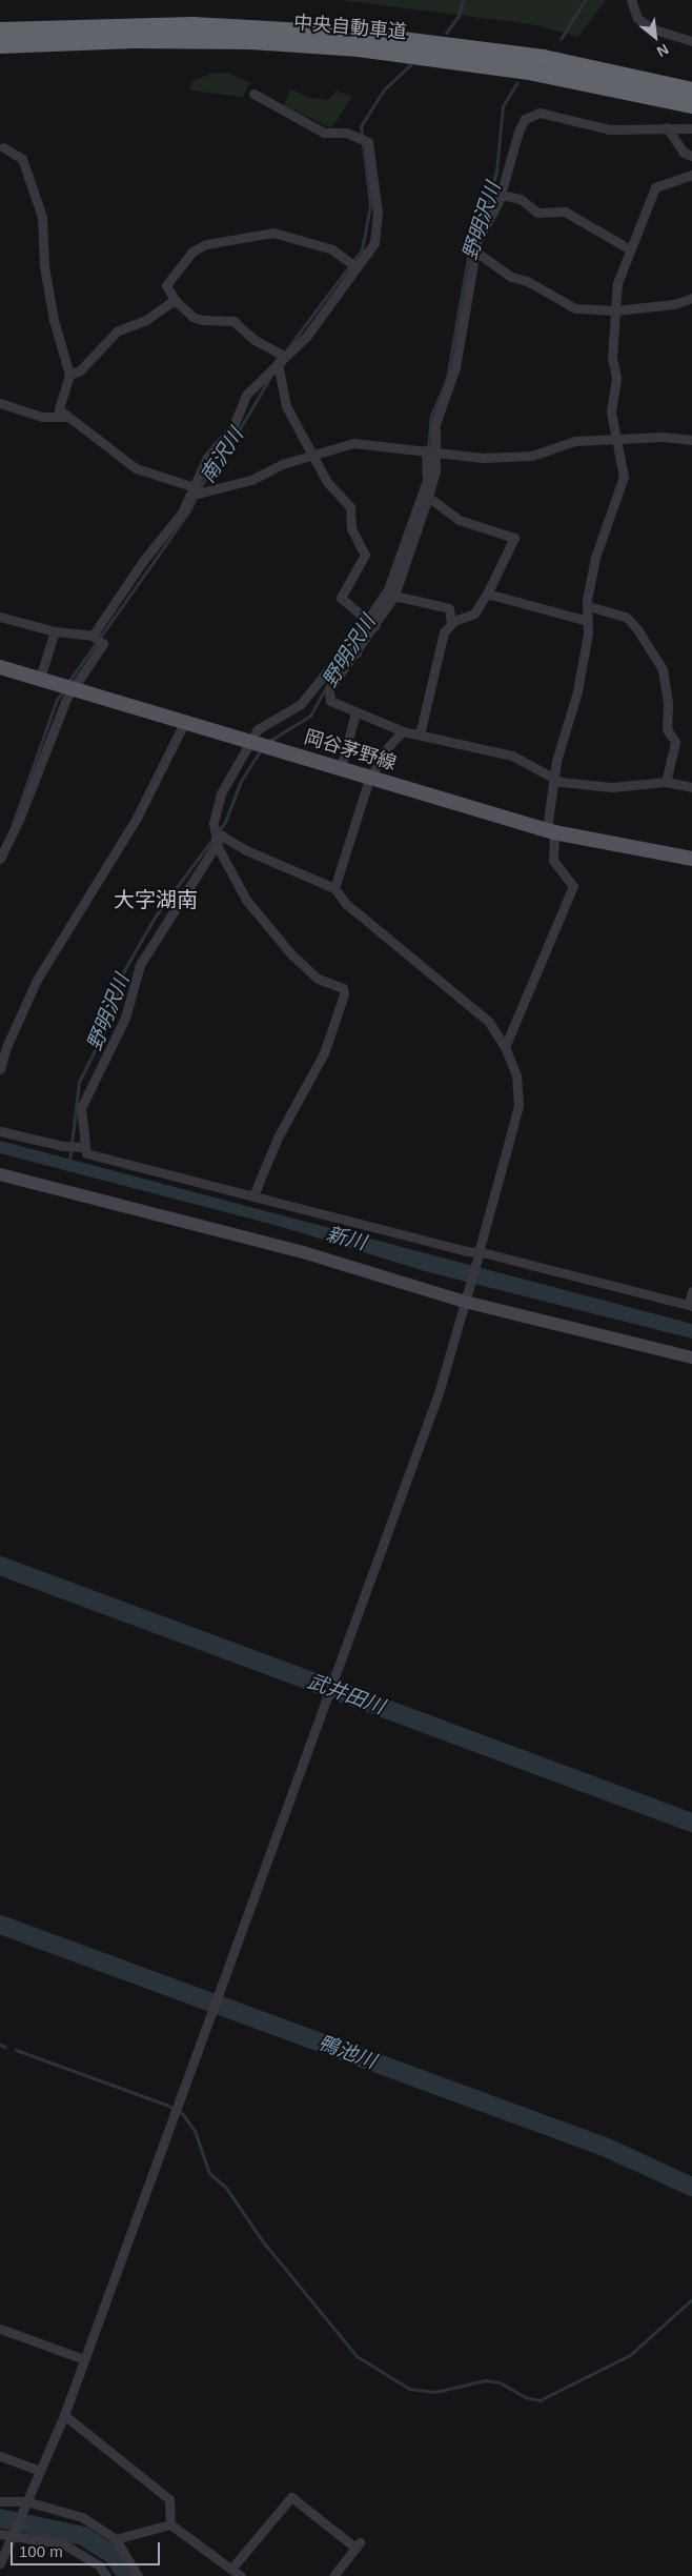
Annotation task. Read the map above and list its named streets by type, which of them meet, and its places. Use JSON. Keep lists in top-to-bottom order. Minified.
{"streets":{"highway":["中央自動車道"],"main road":["岡谷茅野線"]},"districts":["大字湖南"],"water":["野明沢川","南沢川","新川","武井田川","鴨池川"],"scale_bar":"100 m","north":"bottom right"}
